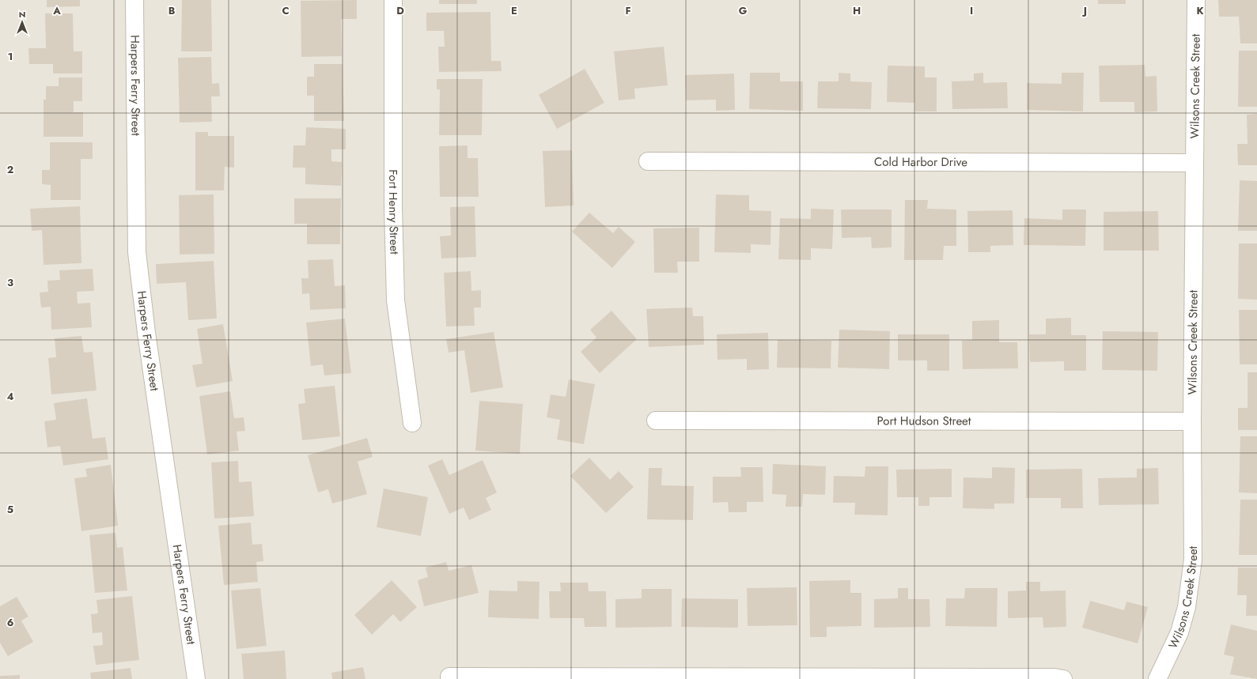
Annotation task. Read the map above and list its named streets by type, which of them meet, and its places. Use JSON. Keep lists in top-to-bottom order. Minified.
{"streets":{"street":["Harpers Ferry Street","Wilsons Creek Street","Cold Harbor Drive","Fort Henry Street","Port Hudson Street"]},"crossings":[["Wilsons Creek Street","Cold Harbor Drive"],["Wilsons Creek Street","Port Hudson Street"]],"north":"top","grid":{"columns":["A","B","C","D","E","F","G","H","I","J","K"],"rows":["1","2","3","4","5","6"]}}
